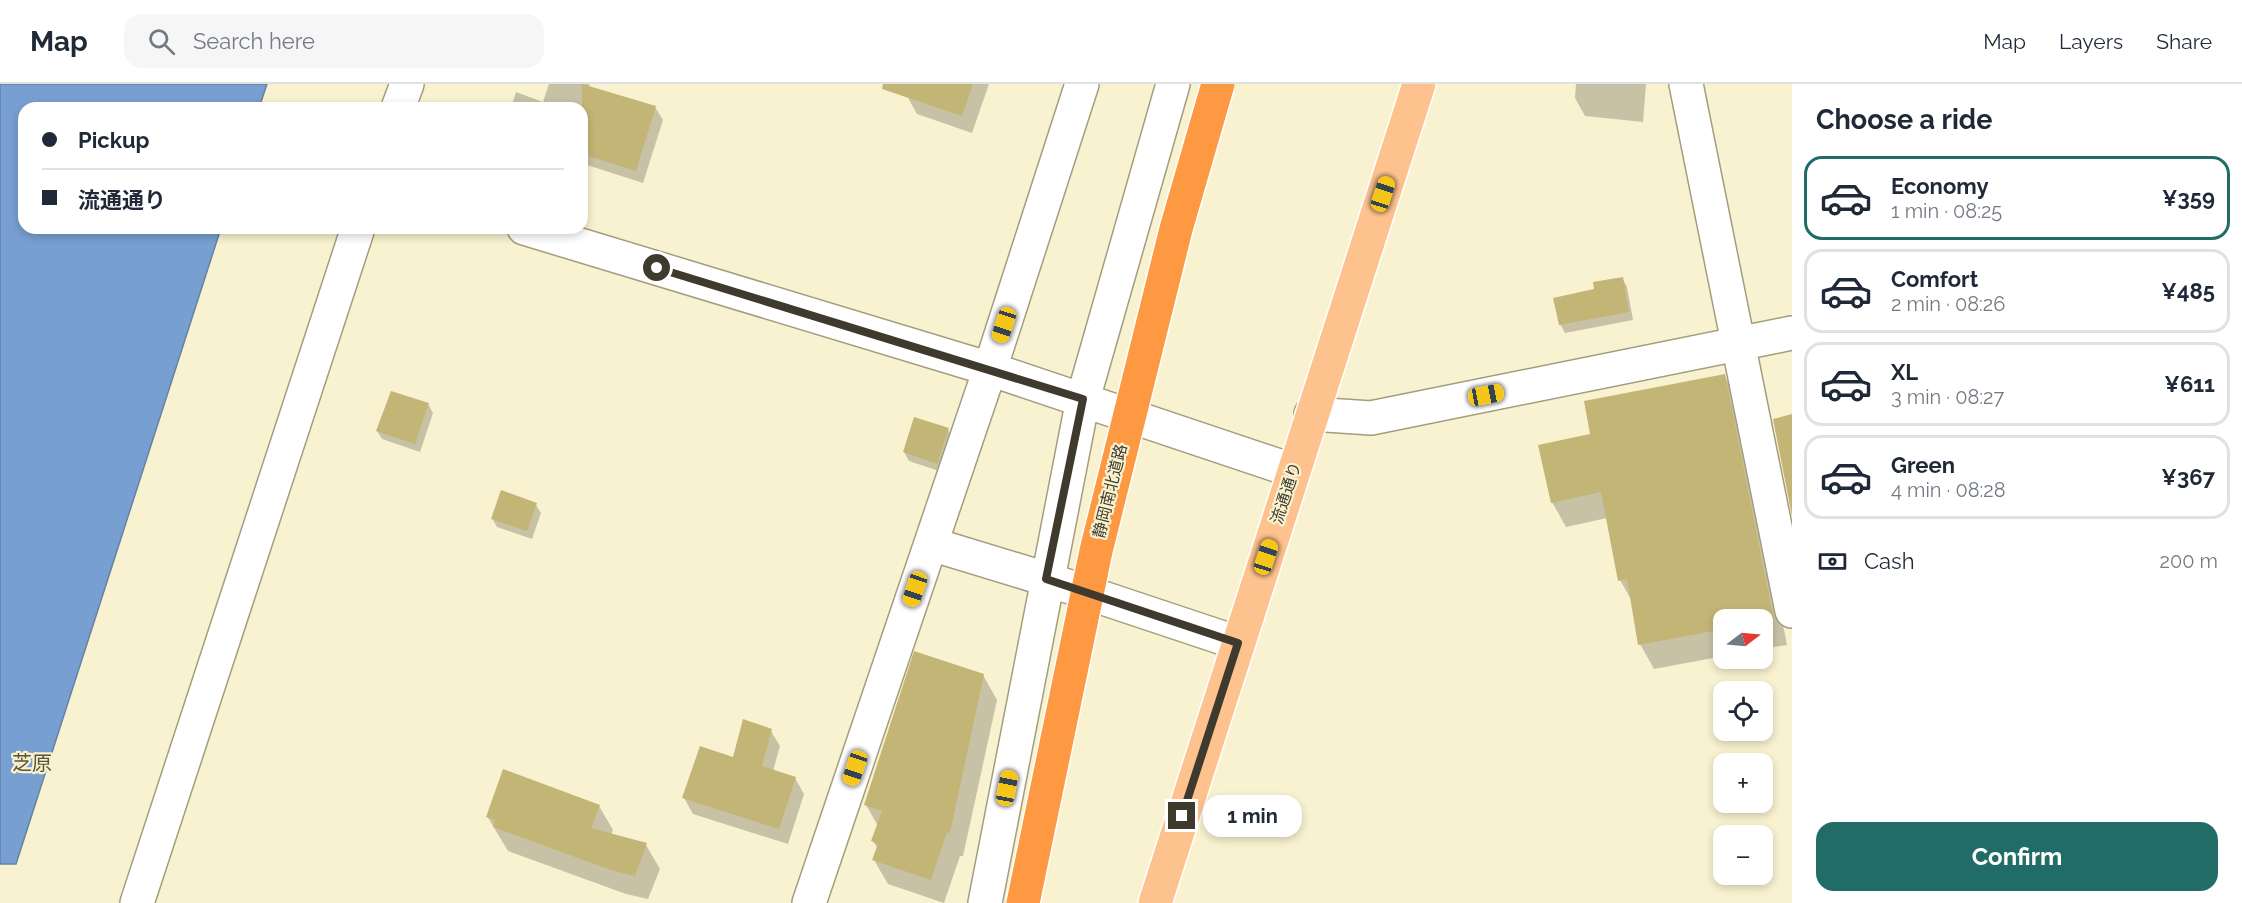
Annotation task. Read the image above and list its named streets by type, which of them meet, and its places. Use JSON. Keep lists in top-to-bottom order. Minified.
{"streets":{"highway":["静岡南北道路"],"main road":["流通通り"]},"districts":["芝原"],"north":"right","page":{"header":"Map","search":"Search here","nav":["Map","Layers","Share"],"heading":"Choose a ride","banner":["Pickup","流通通り"],"list":[{"name":"Economy","note":"1 min · 08:25","value":"¥359"},{"name":"Comfort","note":"2 min · 08:26","value":"¥485"},{"name":"XL","note":"3 min · 08:27","value":"¥611"},{"name":"Green","note":"4 min · 08:28","value":"¥367"}],"pay":["Cash","200 m"],"map_buttons":["+","−"],"bubble":"1 min","buttons":"Confirm"}}
